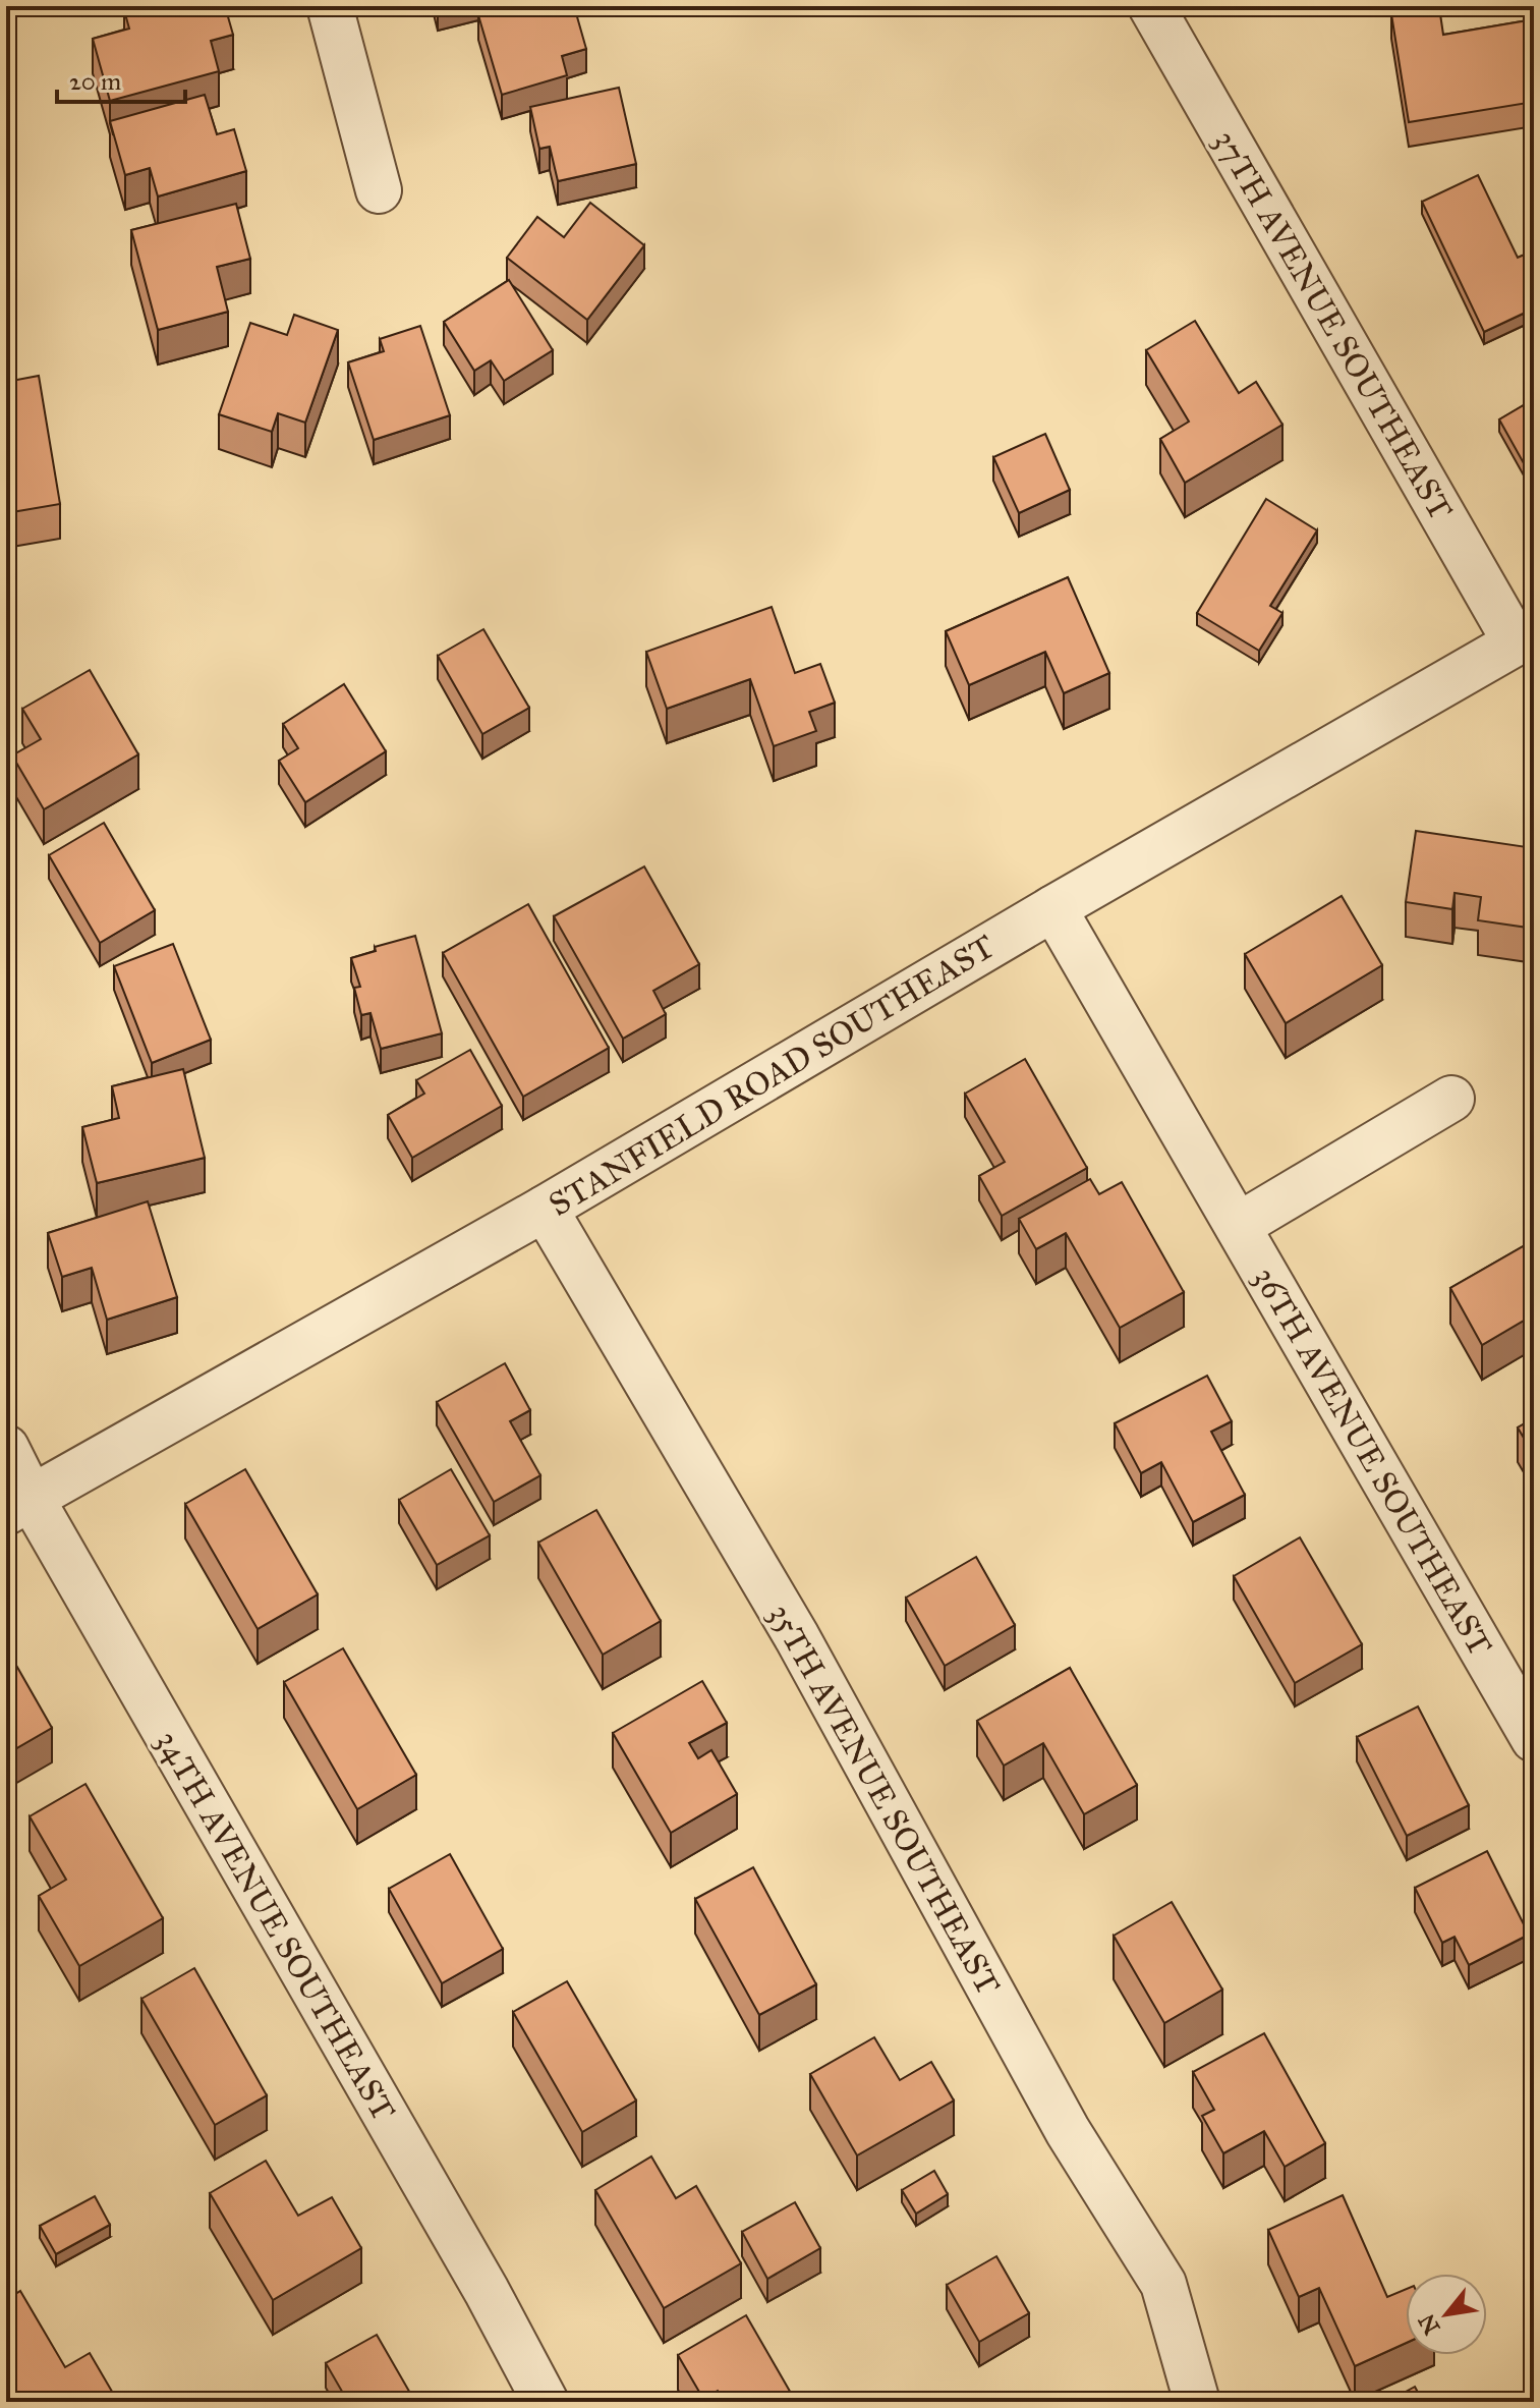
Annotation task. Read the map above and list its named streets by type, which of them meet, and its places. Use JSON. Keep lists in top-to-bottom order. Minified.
{"streets":{"street":["37TH AVENUE SOUTHEAST","STANFIELD ROAD SOUTHEAST","36TH AVENUE SOUTHEAST","35TH AVENUE SOUTHEAST","34TH AVENUE SOUTHEAST"]},"crossings":[["37TH AVENUE SOUTHEAST","STANFIELD ROAD SOUTHEAST"],["STANFIELD ROAD SOUTHEAST","36TH AVENUE SOUTHEAST"],["STANFIELD ROAD SOUTHEAST","35TH AVENUE SOUTHEAST"],["STANFIELD ROAD SOUTHEAST","34TH AVENUE SOUTHEAST"]],"scale_bar":"20 m","north":"bottom left"}
